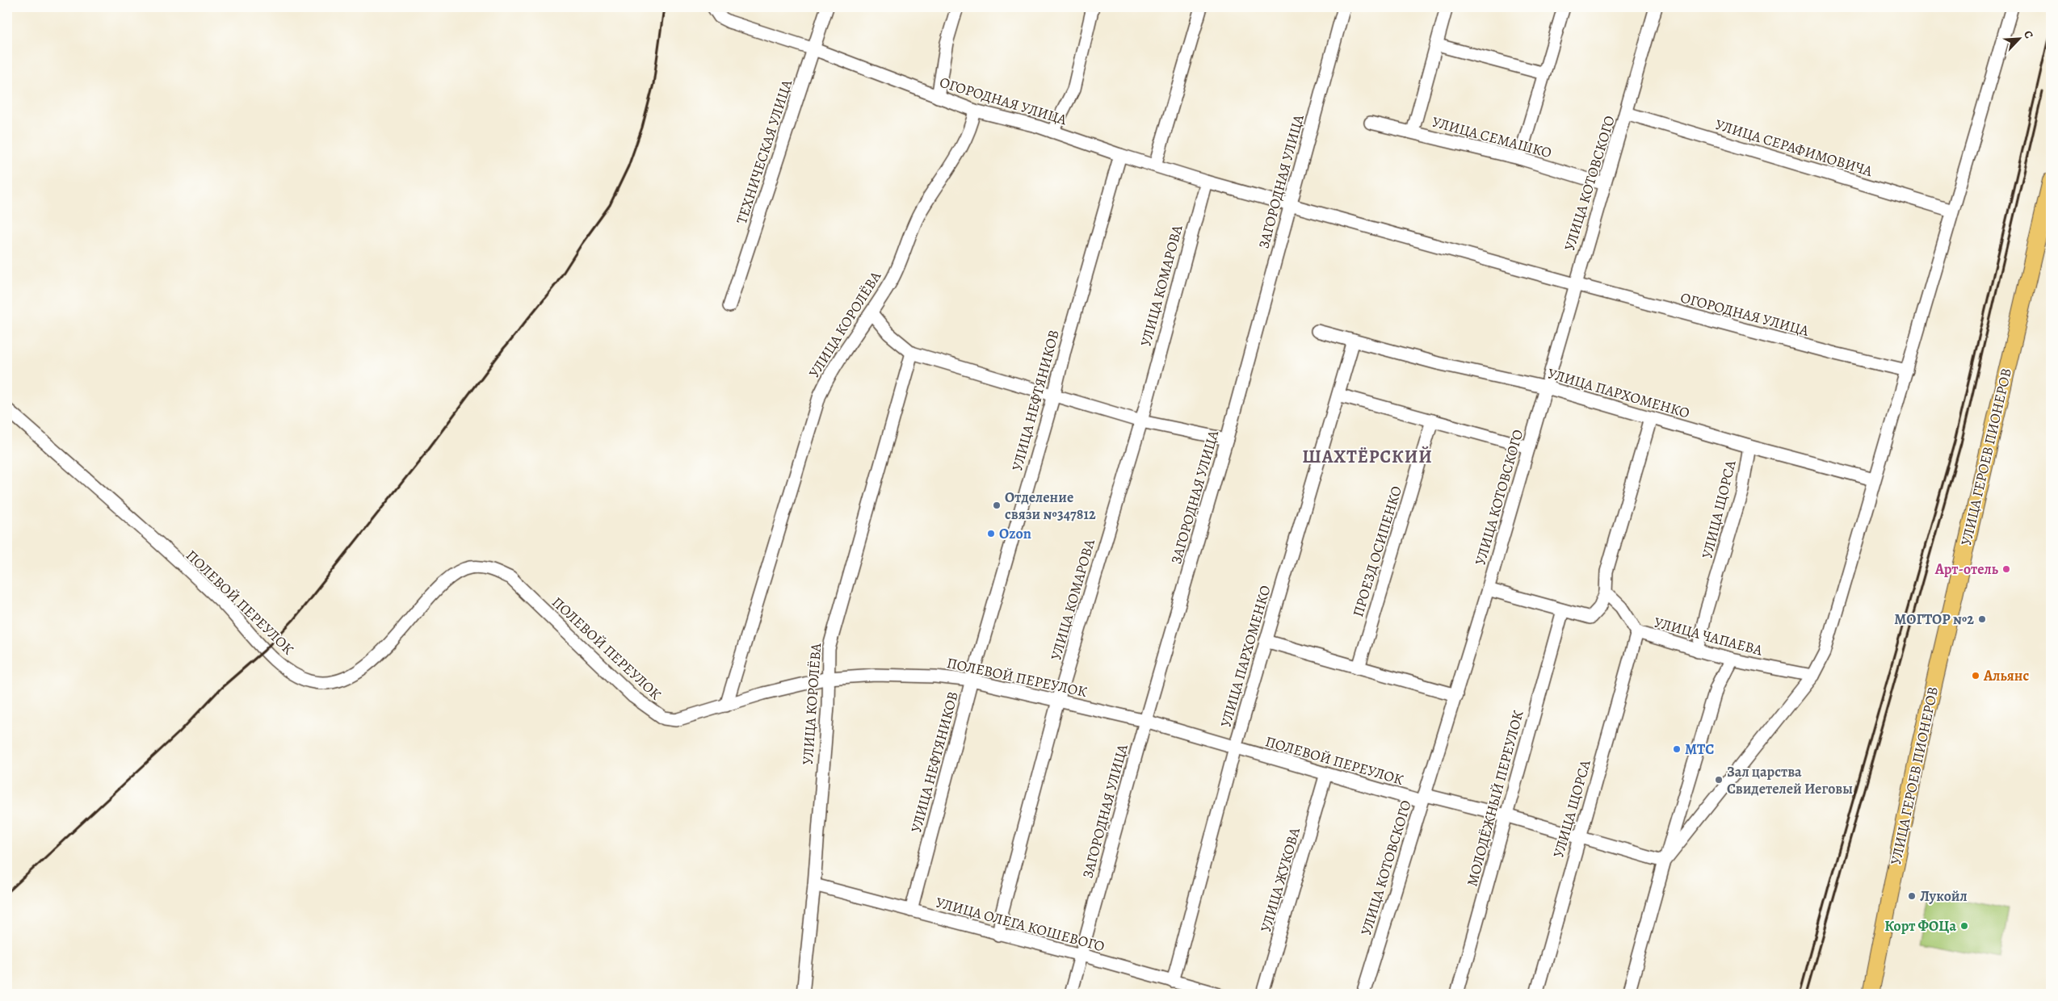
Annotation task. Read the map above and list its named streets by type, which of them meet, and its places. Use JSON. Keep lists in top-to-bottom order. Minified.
{"streets":{"main road":["УЛИЦА ГЕРОЕВ ПИОНЕРОВ"],"street":["ОГОРОДНАЯ УЛИЦА","УЛИЦА СЕМАШКО","УЛИЦА СЕРАФИМОВИЧА","ТЕХНИЧЕСКАЯ УЛИЦА","ЗАГОРОДНАЯ УЛИЦА","УЛИЦА КОТОВСКОГО","УЛИЦА КОМАРОВА","УЛИЦА КОРОЛЁВА","УЛИЦА ПАРХОМЕНКО","УЛИЦА НЕФТЯНИКОВ","УЛИЦА ЩОРСА","ПРОЕЗД ОСИПЕНКО","ПОЛЕВОЙ ПЕРЕУЛОК","УЛИЦА ЧАПАЕВА","МОЛОДЁЖНЫЙ ПЕРЕУЛОК","УЛИЦА ЖУКОВА","УЛИЦА ОЛЕГА КОШЕВОГО"]},"crossings":[["ОГОРОДНАЯ УЛИЦА","ТЕХНИЧЕСКАЯ УЛИЦА"],["ОГОРОДНАЯ УЛИЦА","ЗАГОРОДНАЯ УЛИЦА"],["ОГОРОДНАЯ УЛИЦА","УЛИЦА КОТОВСКОГО"],["ОГОРОДНАЯ УЛИЦА","УЛИЦА КОМАРОВА"],["ОГОРОДНАЯ УЛИЦА","УЛИЦА КОРОЛЁВА"],["ОГОРОДНАЯ УЛИЦА","УЛИЦА НЕФТЯНИКОВ"],["УЛИЦА СЕМАШКО","УЛИЦА КОТОВСКОГО"],["УЛИЦА СЕРАФИМОВИЧА","УЛИЦА КОТОВСКОГО"],["ЗАГОРОДНАЯ УЛИЦА","ПОЛЕВОЙ ПЕРЕУЛОК"],["ЗАГОРОДНАЯ УЛИЦА","УЛИЦА ОЛЕГА КОШЕВОГО"],["УЛИЦА КОТОВСКОГО","УЛИЦА ПАРХОМЕНКО"],["УЛИЦА КОТОВСКОГО","ПОЛЕВОЙ ПЕРЕУЛОК"],["УЛИЦА КОМАРОВА","ПОЛЕВОЙ ПЕРЕУЛОК"],["УЛИЦА КОМАРОВА","УЛИЦА ОЛЕГА КОШЕВОГО"],["УЛИЦА КОРОЛЁВА","ПОЛЕВОЙ ПЕРЕУЛОК"],["УЛИЦА КОРОЛЁВА","УЛИЦА ОЛЕГА КОШЕВОГО"],["УЛИЦА ПАРХОМЕНКО","УЛИЦА ЩОРСА"],["УЛИЦА ПАРХОМЕНКО","ПОЛЕВОЙ ПЕРЕУЛОК"],["УЛИЦА ПАРХОМЕНКО","УЛИЦА ОЛЕГА КОШЕВОГО"],["УЛИЦА НЕФТЯНИКОВ","ПОЛЕВОЙ ПЕРЕУЛОК"],["УЛИЦА НЕФТЯНИКОВ","УЛИЦА ОЛЕГА КОШЕВОГО"],["УЛИЦА ЩОРСА","ПОЛЕВОЙ ПЕРЕУЛОК"],["УЛИЦА ЩОРСА","УЛИЦА ЧАПАЕВА"],["ПОЛЕВОЙ ПЕРЕУЛОК","МОЛОДЁЖНЫЙ ПЕРЕУЛОК"],["ПОЛЕВОЙ ПЕРЕУЛОК","УЛИЦА ЖУКОВА"]],"districts":["ШАХТЁРСКИЙ"],"places":["Отделение связи №347812","Ozon","Арт-отель","МОГТОР №2","Альянс","МТС","Зал царства Свидетелей Иеговы","Лукойл","Корт ФОЦа"],"north":"top right"}
